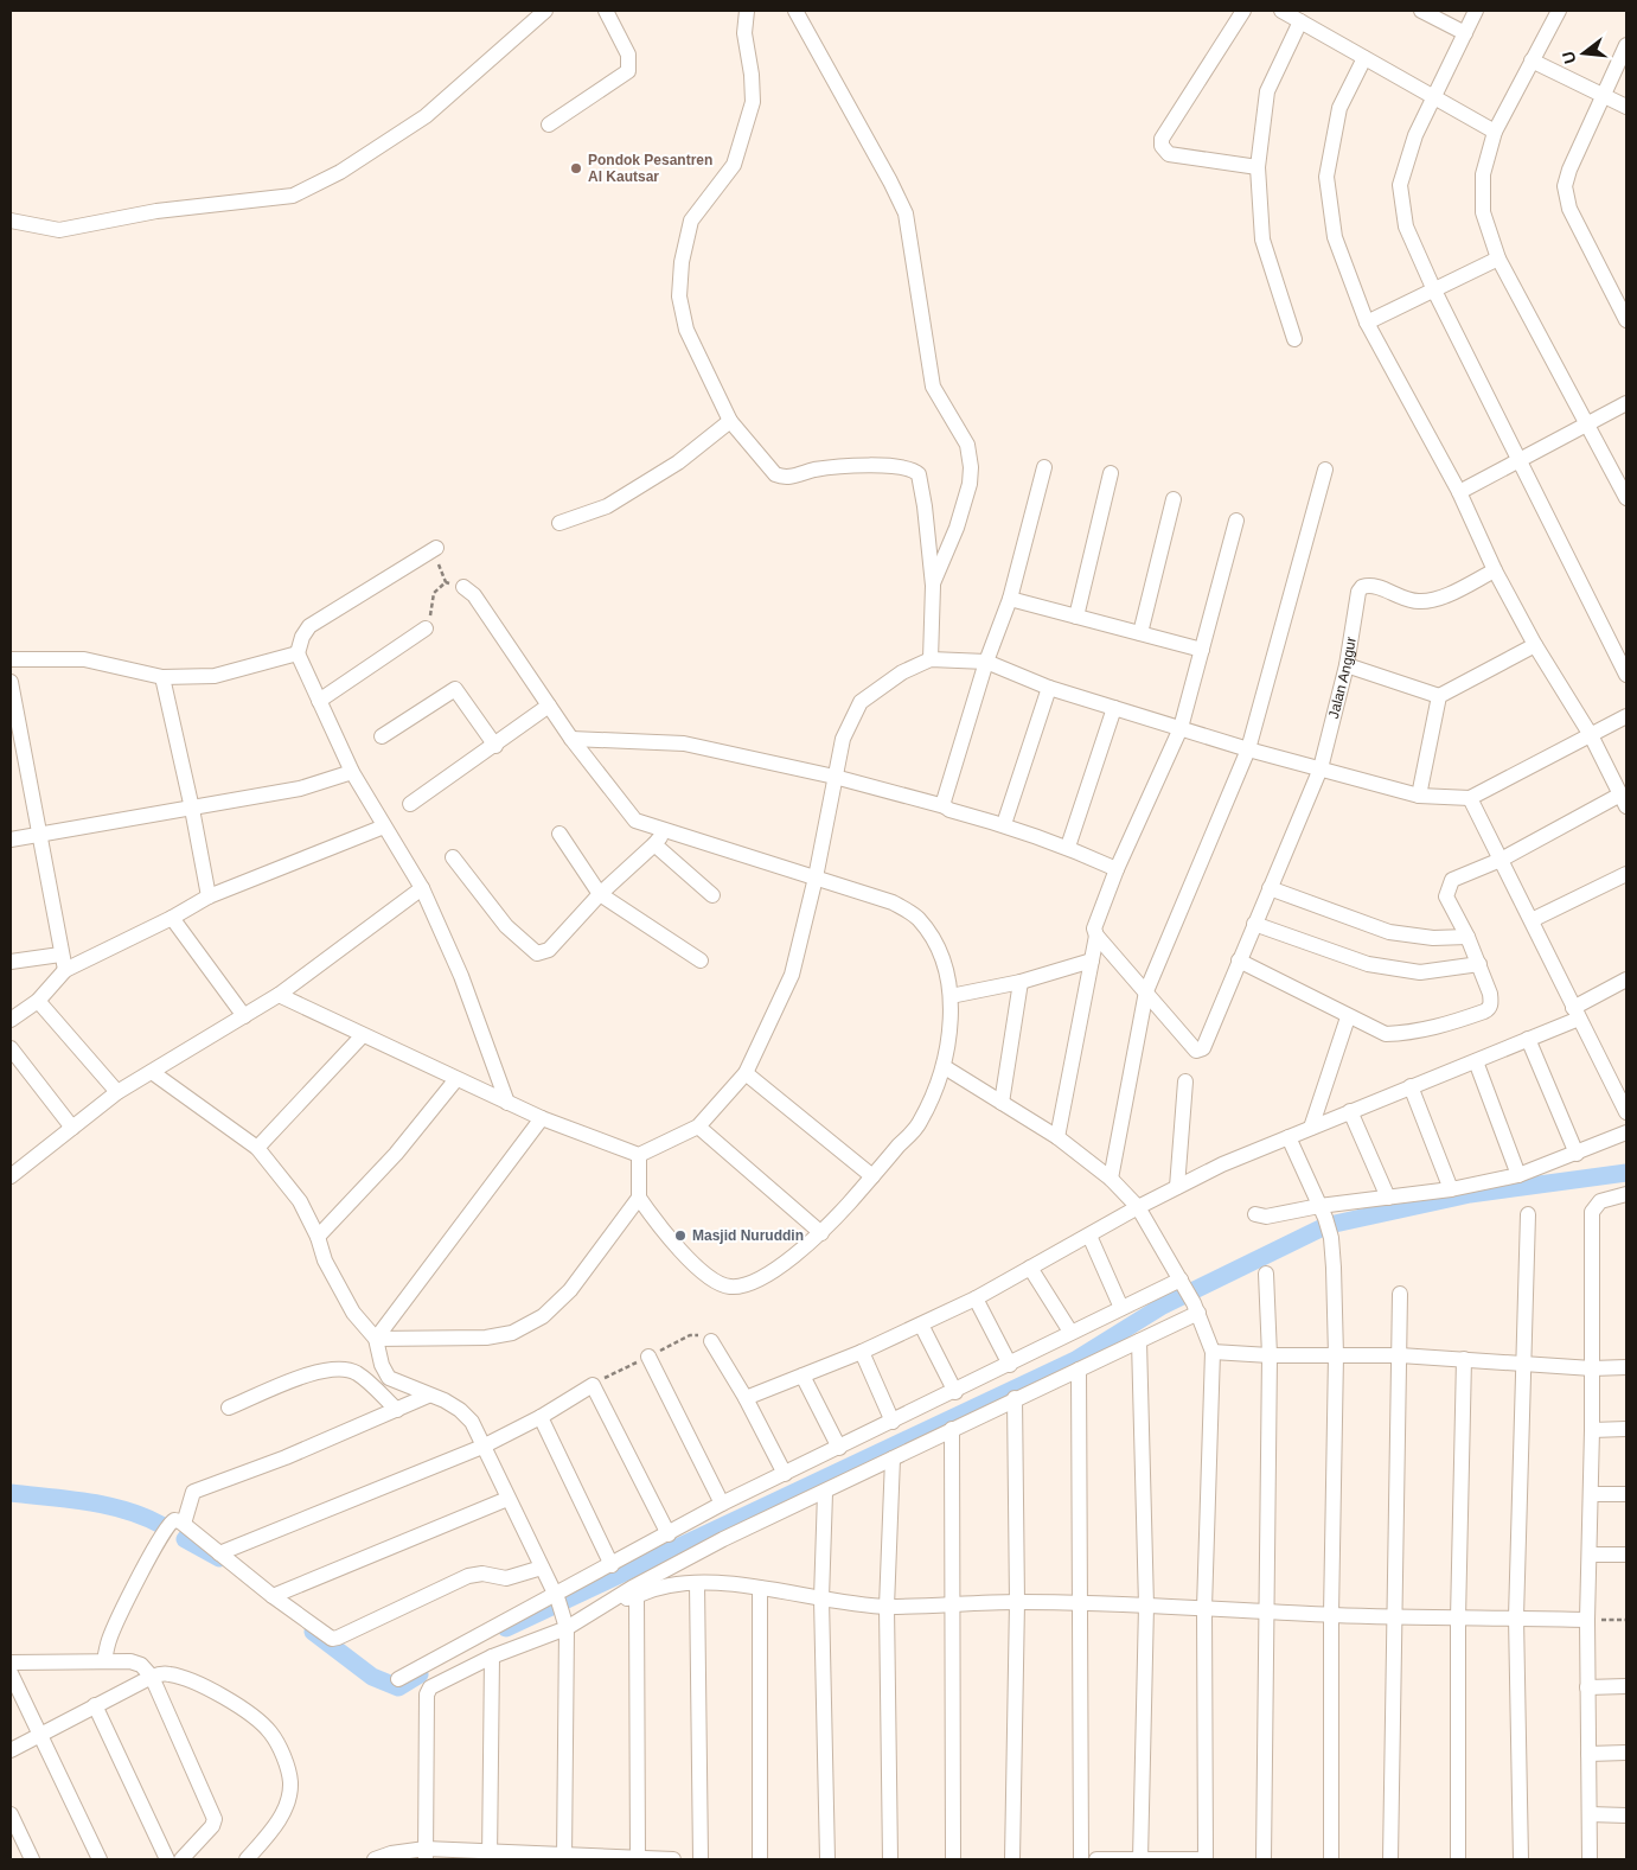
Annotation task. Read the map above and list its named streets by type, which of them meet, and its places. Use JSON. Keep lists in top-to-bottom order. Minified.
{"streets":{"street":["Jalan Anggur"]},"places":["Pondok Pesantren Al Kautsar","Masjid Nuruddin"],"north":"left"}
